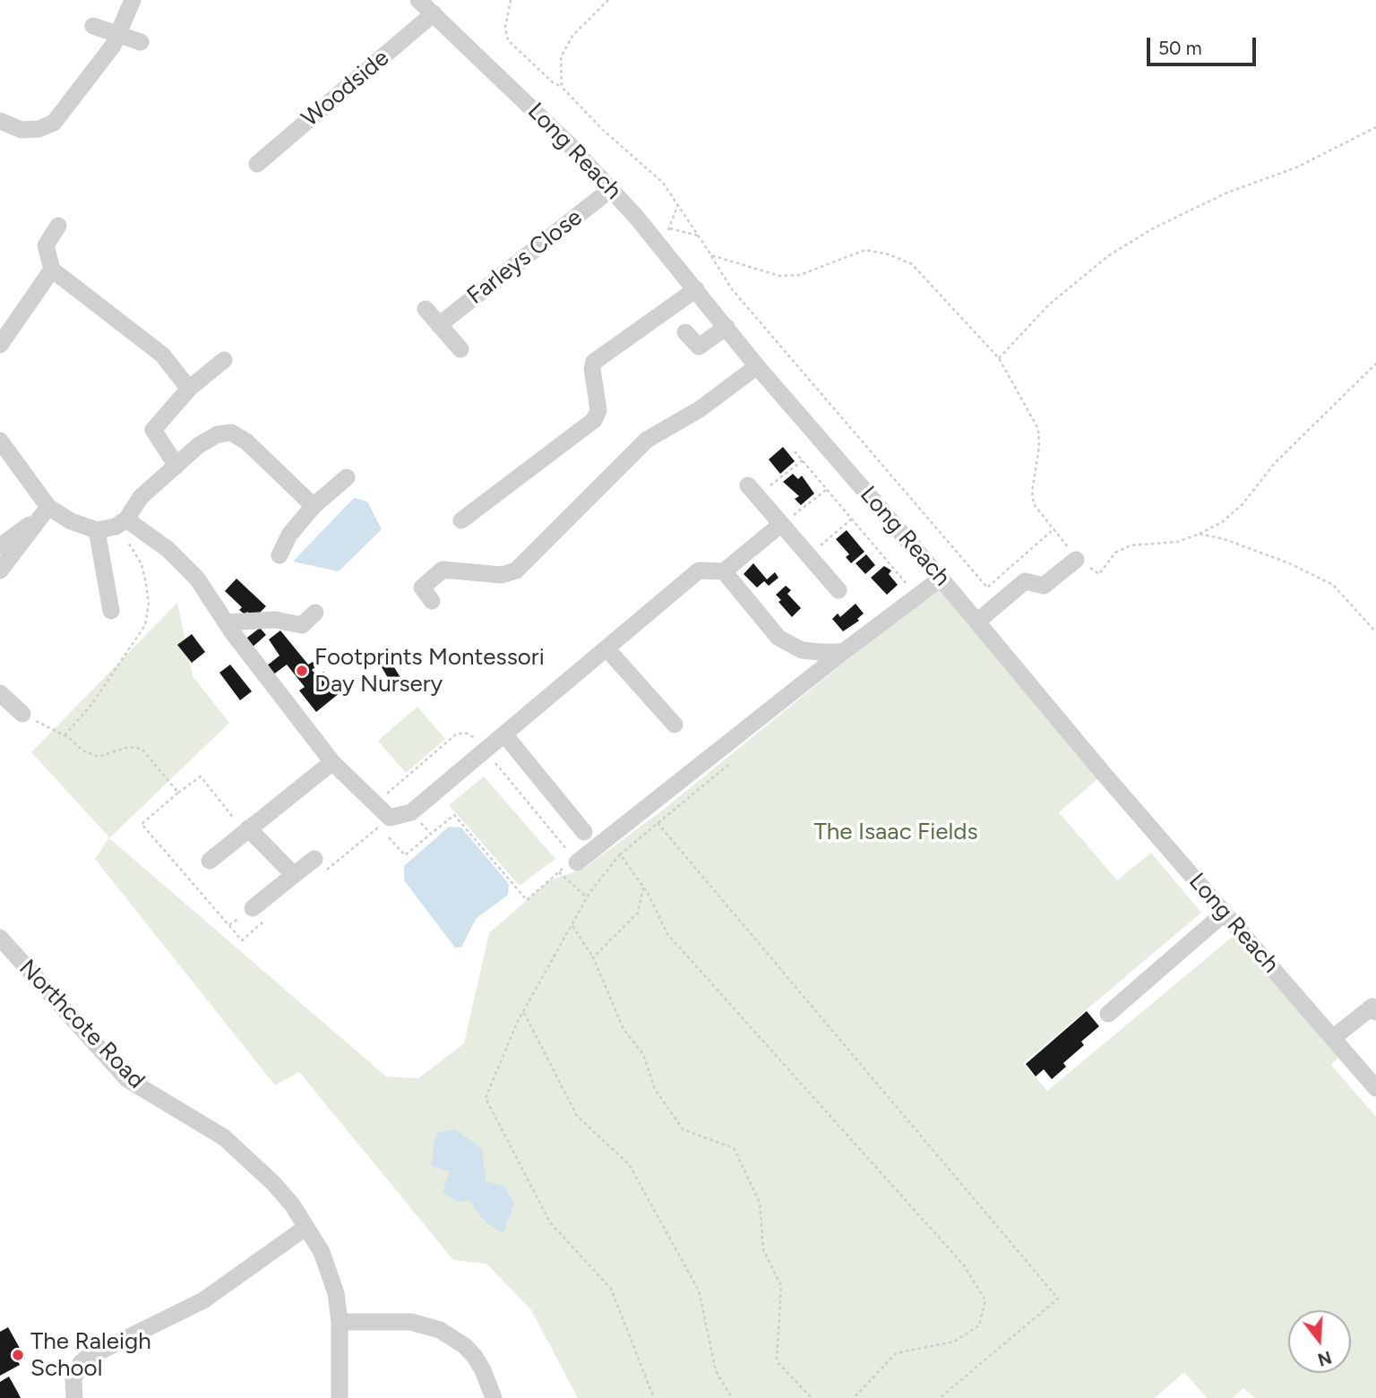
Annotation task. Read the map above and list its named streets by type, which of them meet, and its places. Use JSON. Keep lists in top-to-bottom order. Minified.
{"streets":{"street":["Woodside","Long Reach","Farleys Close","Northcote Road"]},"crossings":[["Woodside","Long Reach"],["Long Reach","Farleys Close"]],"parks":["The Isaac Fields"],"places":["Footprints Montessori Day Nursery","The Raleigh School"],"scale_bar":"50 m","north":"bottom"}
